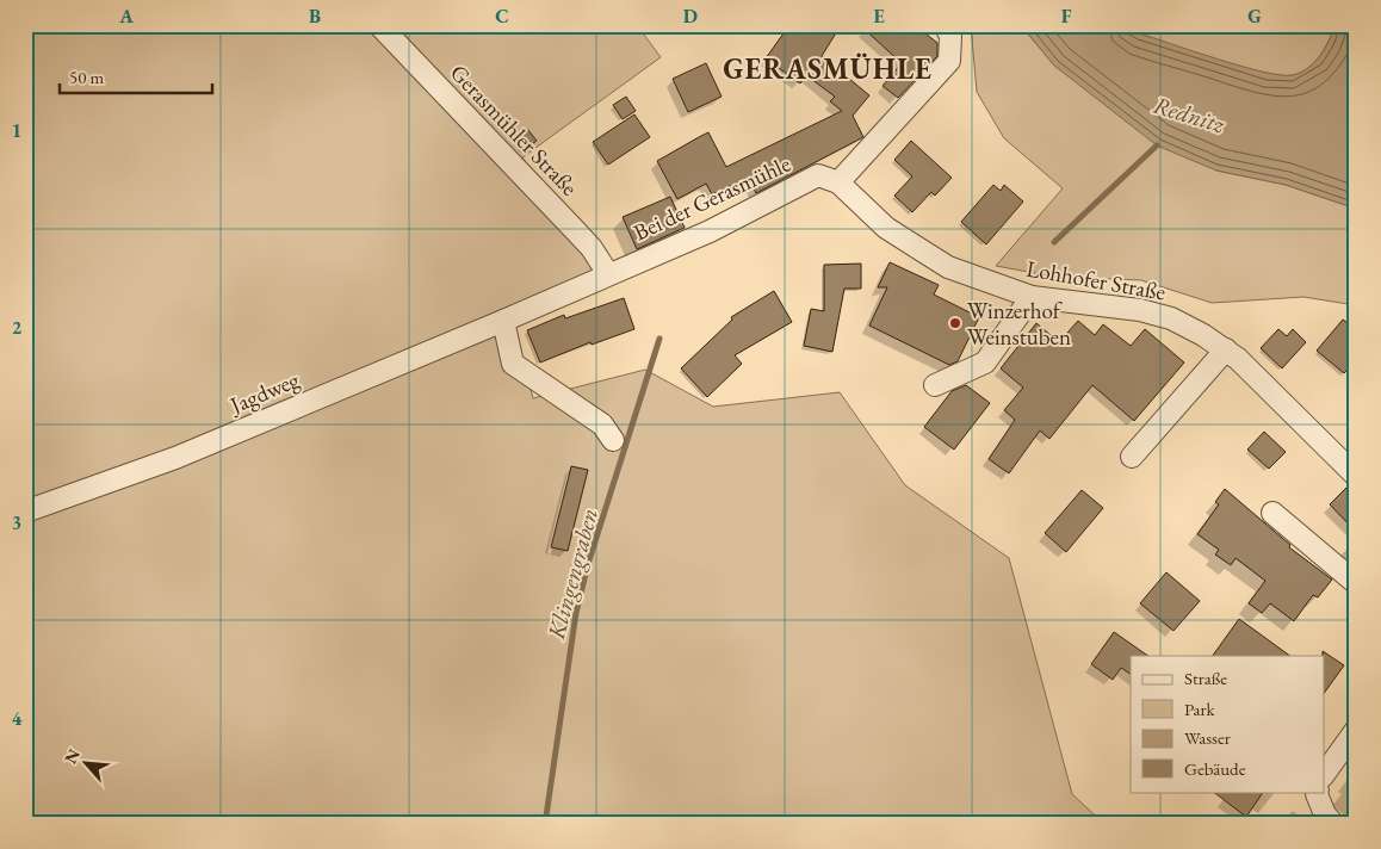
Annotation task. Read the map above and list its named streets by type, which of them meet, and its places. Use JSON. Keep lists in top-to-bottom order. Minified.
{"streets":{"street":["Gerasmühler Straße","Bei der Gerasmühle","Lohhofer Straße","Jagdweg"]},"crossings":[["Gerasmühler Straße","Bei der Gerasmühle"],["Bei der Gerasmühle","Lohhofer Straße"],["Bei der Gerasmühle","Jagdweg"]],"districts":["GERASMÜHLE"],"water":["Rednitz","Klingengraben"],"places":["Winzerhof Weinstuben"],"legend":["Straße","Park","Wasser","Gebäude"],"scale_bar":"50 m","north":"top left","grid":{"columns":["A","B","C","D","E","F","G"],"rows":["1","2","3","4"]}}
